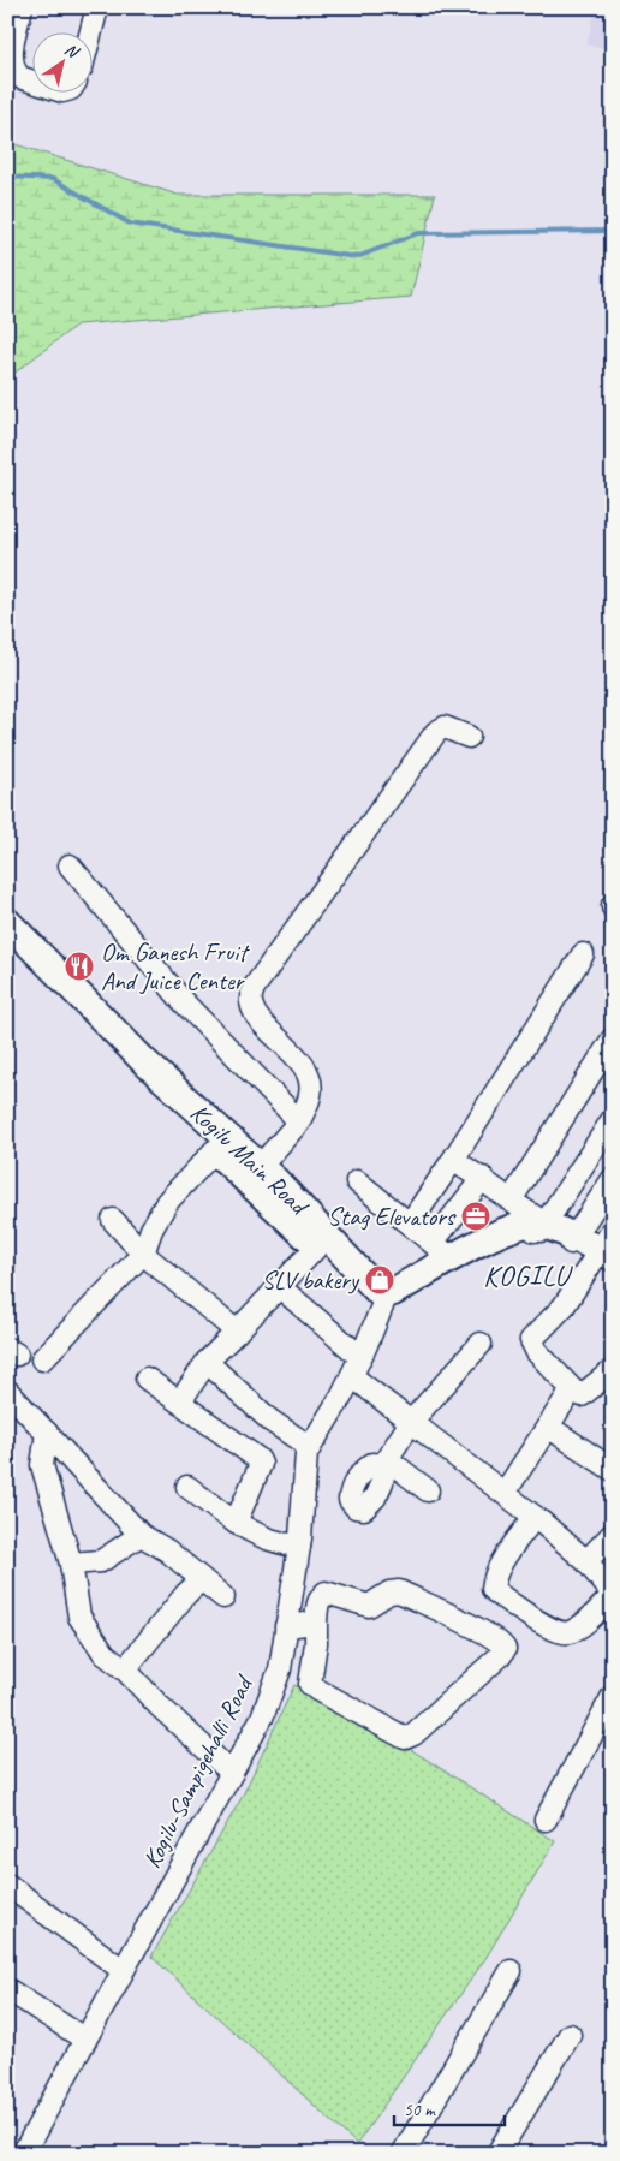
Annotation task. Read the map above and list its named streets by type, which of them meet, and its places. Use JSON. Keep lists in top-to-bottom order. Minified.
{"streets":{"main road":["Kogilu Main Road"],"street":["Kogilu-Sampigehalli Road"]},"crossings":[["Kogilu Main Road","Kogilu-Sampigehalli Road"]],"districts":["KOGILU"],"places":{"restaurant":["Om Ganesh Fruit And Juice Center"],"office":["Stag Elevators"],"shop":["SLV bakery"]},"scale_bar":"50 m","north":"top right"}
